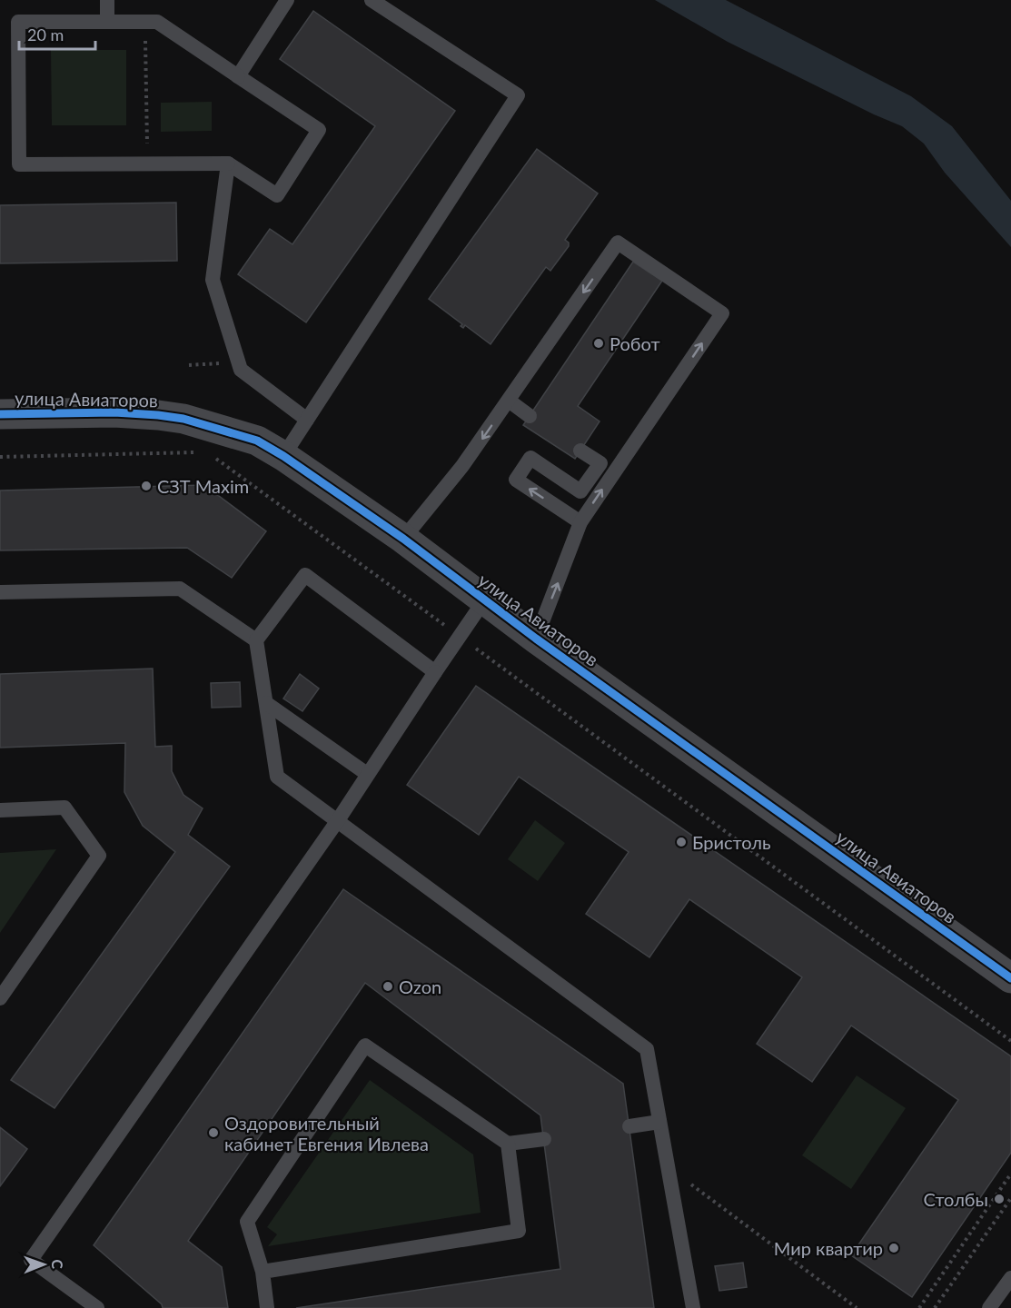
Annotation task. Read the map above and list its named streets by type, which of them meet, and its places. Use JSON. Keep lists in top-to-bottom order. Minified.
{"streets":{"street":["улица Авиаторов"]},"places":["Робот","СЗТ Maxim","Бристоль","Ozon","Оздоровительный кабинет Евгения Ивлева","Столбы","Мир квартир"],"scale_bar":"20 m","north":"right"}
